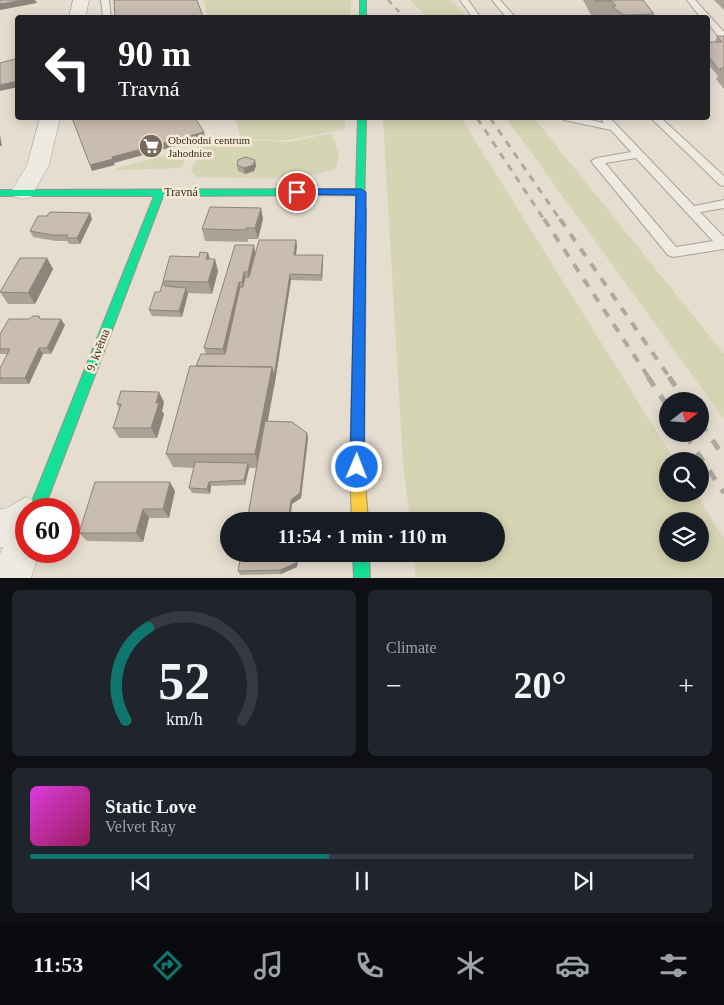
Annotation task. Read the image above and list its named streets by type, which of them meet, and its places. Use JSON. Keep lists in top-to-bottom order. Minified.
{"streets":{"street":["Travná","9. května"]},"crossings":[["Travná","9. května"]],"places":{"supermarket":["Obchodní centrum Jahodnice"]},"north":"right","page":{"turn":["90 m","Travná"],"limit":"60","trip":"11:54 · 1 min · 110 m","tile":"Climate","heat":["−","20°","+"],"song":["Static Love","Velvet Ray"],"tabs":"11:53","gauge":["52","km/h"]}}
